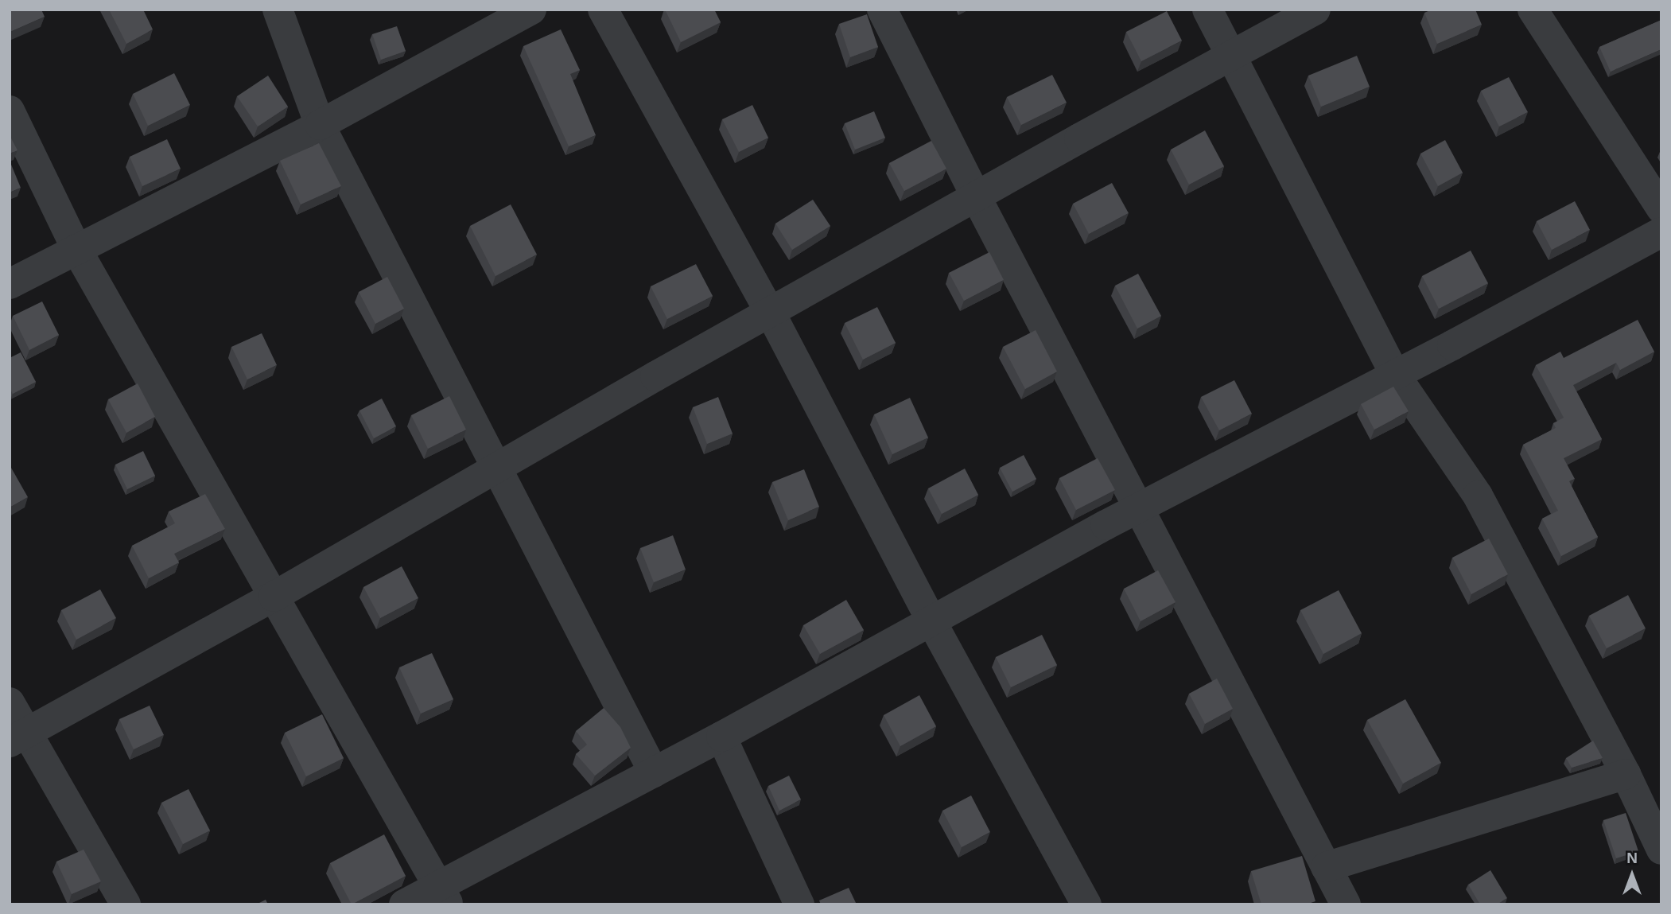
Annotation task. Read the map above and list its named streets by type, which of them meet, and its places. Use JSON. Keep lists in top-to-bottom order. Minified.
{"north":"top"}
